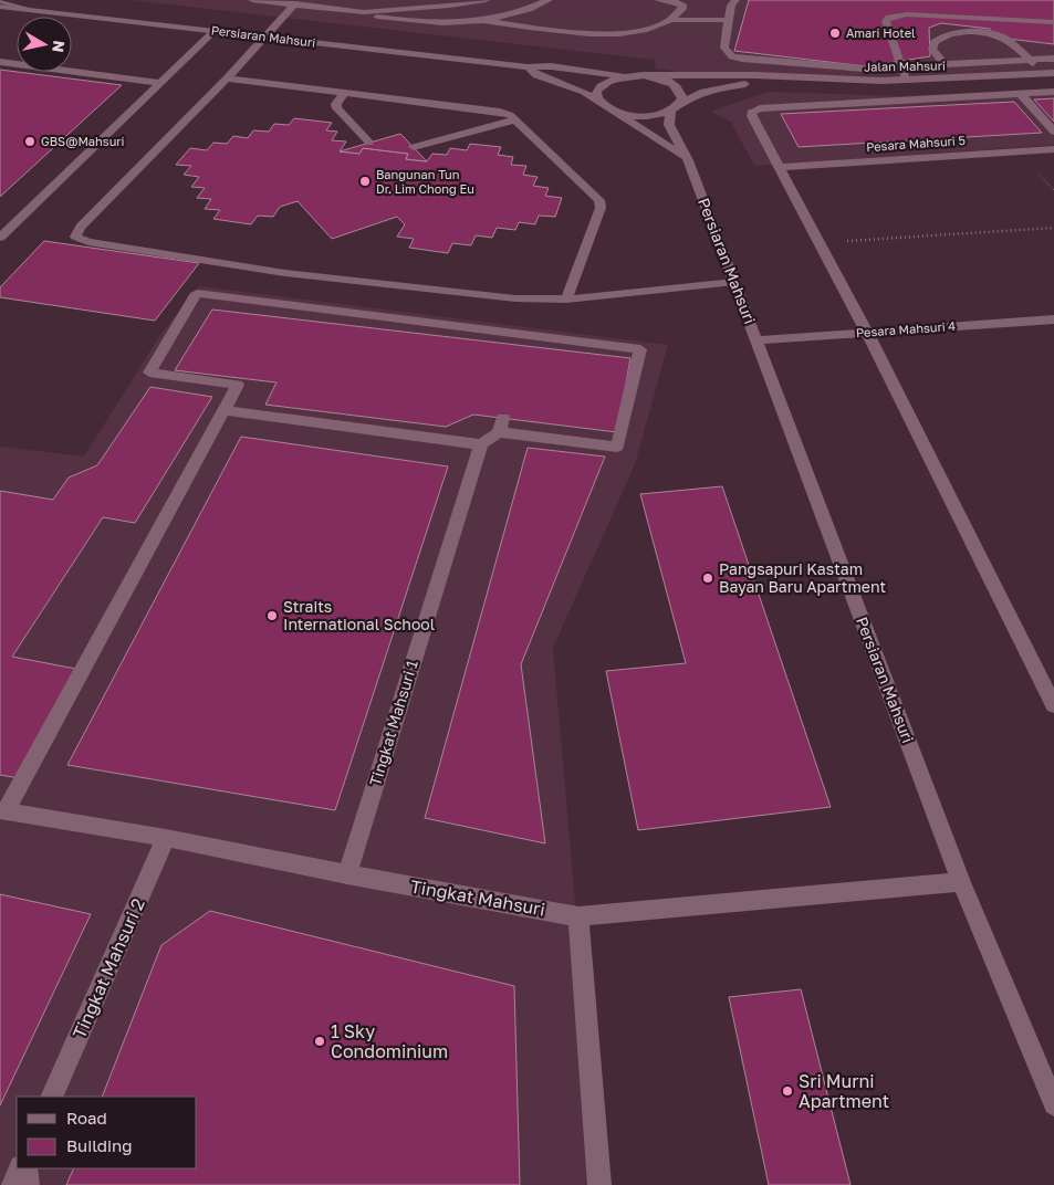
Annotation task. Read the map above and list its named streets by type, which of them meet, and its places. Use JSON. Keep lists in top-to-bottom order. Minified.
{"streets":{"street":["Persiaran Mahsuri","Jalan Mahsuri","Pesara Mahsuri 5","Pesara Mahsuri 4","Tingkat Mahsuri 1","Tingkat Mahsuri","Tingkat Mahsuri 2"]},"crossings":[["Persiaran Mahsuri","Jalan Mahsuri"],["Persiaran Mahsuri","Pesara Mahsuri 4"],["Persiaran Mahsuri","Tingkat Mahsuri"],["Tingkat Mahsuri 1","Tingkat Mahsuri"],["Tingkat Mahsuri","Tingkat Mahsuri 2"]],"places":["Amari Hotel","GBS@Mahsuri","Bangunan Tun Dr. Lim Chong Eu","Pangsapuri Kastam Bayan Baru Apartment","Straits International School","1 Sky Condominium","Sri Murni Apartment"],"legend":["Road","Building"],"north":"right"}
